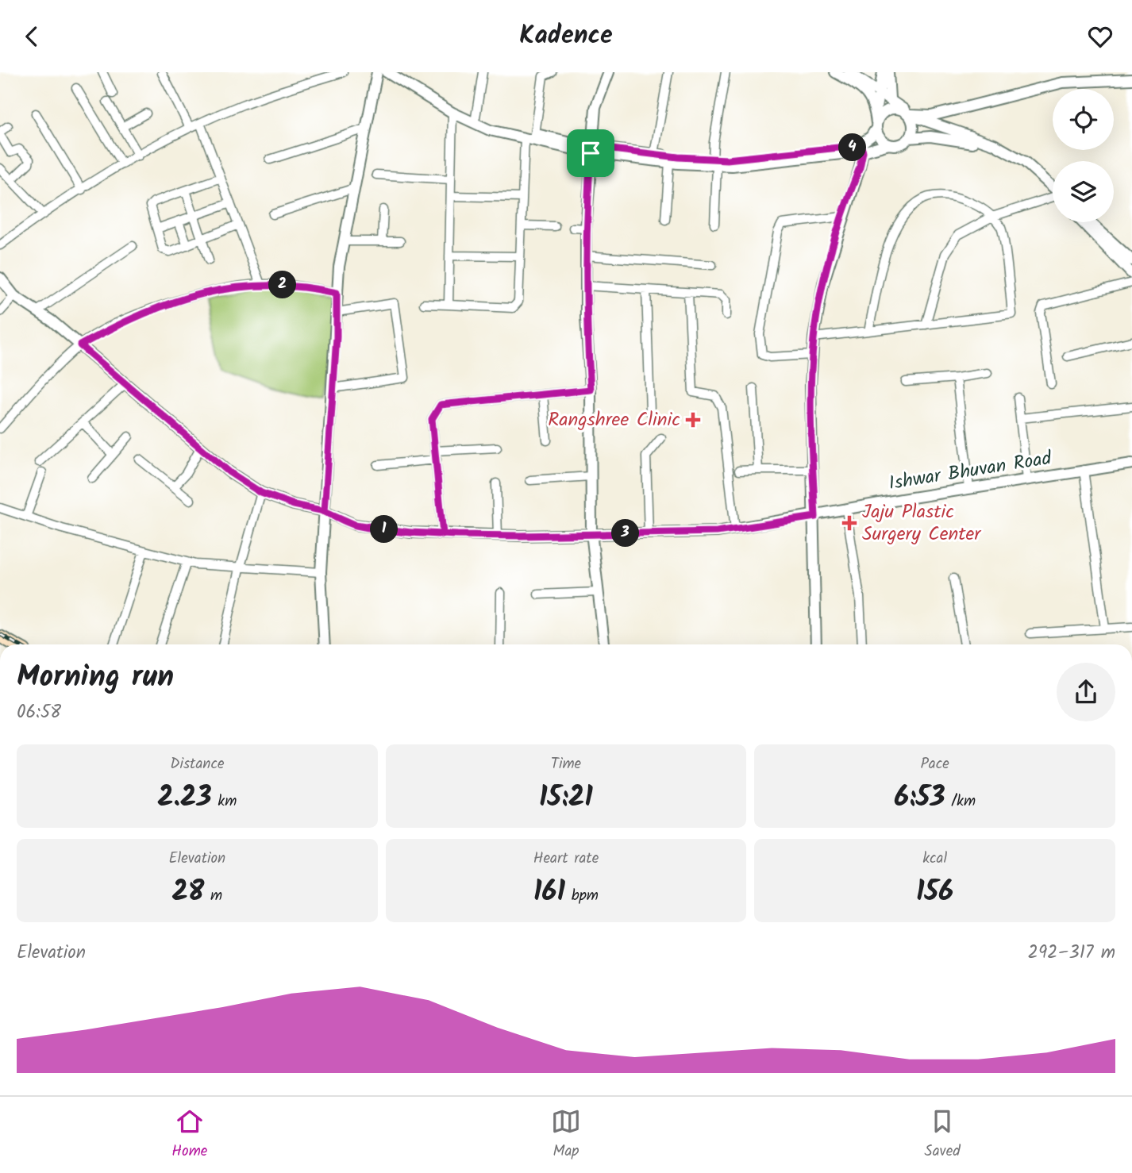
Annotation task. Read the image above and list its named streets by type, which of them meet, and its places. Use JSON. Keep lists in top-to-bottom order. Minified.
{"streets":{"street":["Ishwar Bhuvan Road"]},"places":{"health":["Rangshree Clinic","Jaju Plastic Surgery Center"]},"page":{"header":"Kadence","pins":["4","2","1","3"],"heading":["Morning run","06:58"],"stats":[["Distance","2.23 km"],["Time","15:21"],["Pace","6:53 /km"],["Elevation","28 m"],["Heart rate","161 bpm"],["kcal","156"]],"chart":["Elevation","292–317 m"],"tabs":["Home","Map","Saved"]}}
